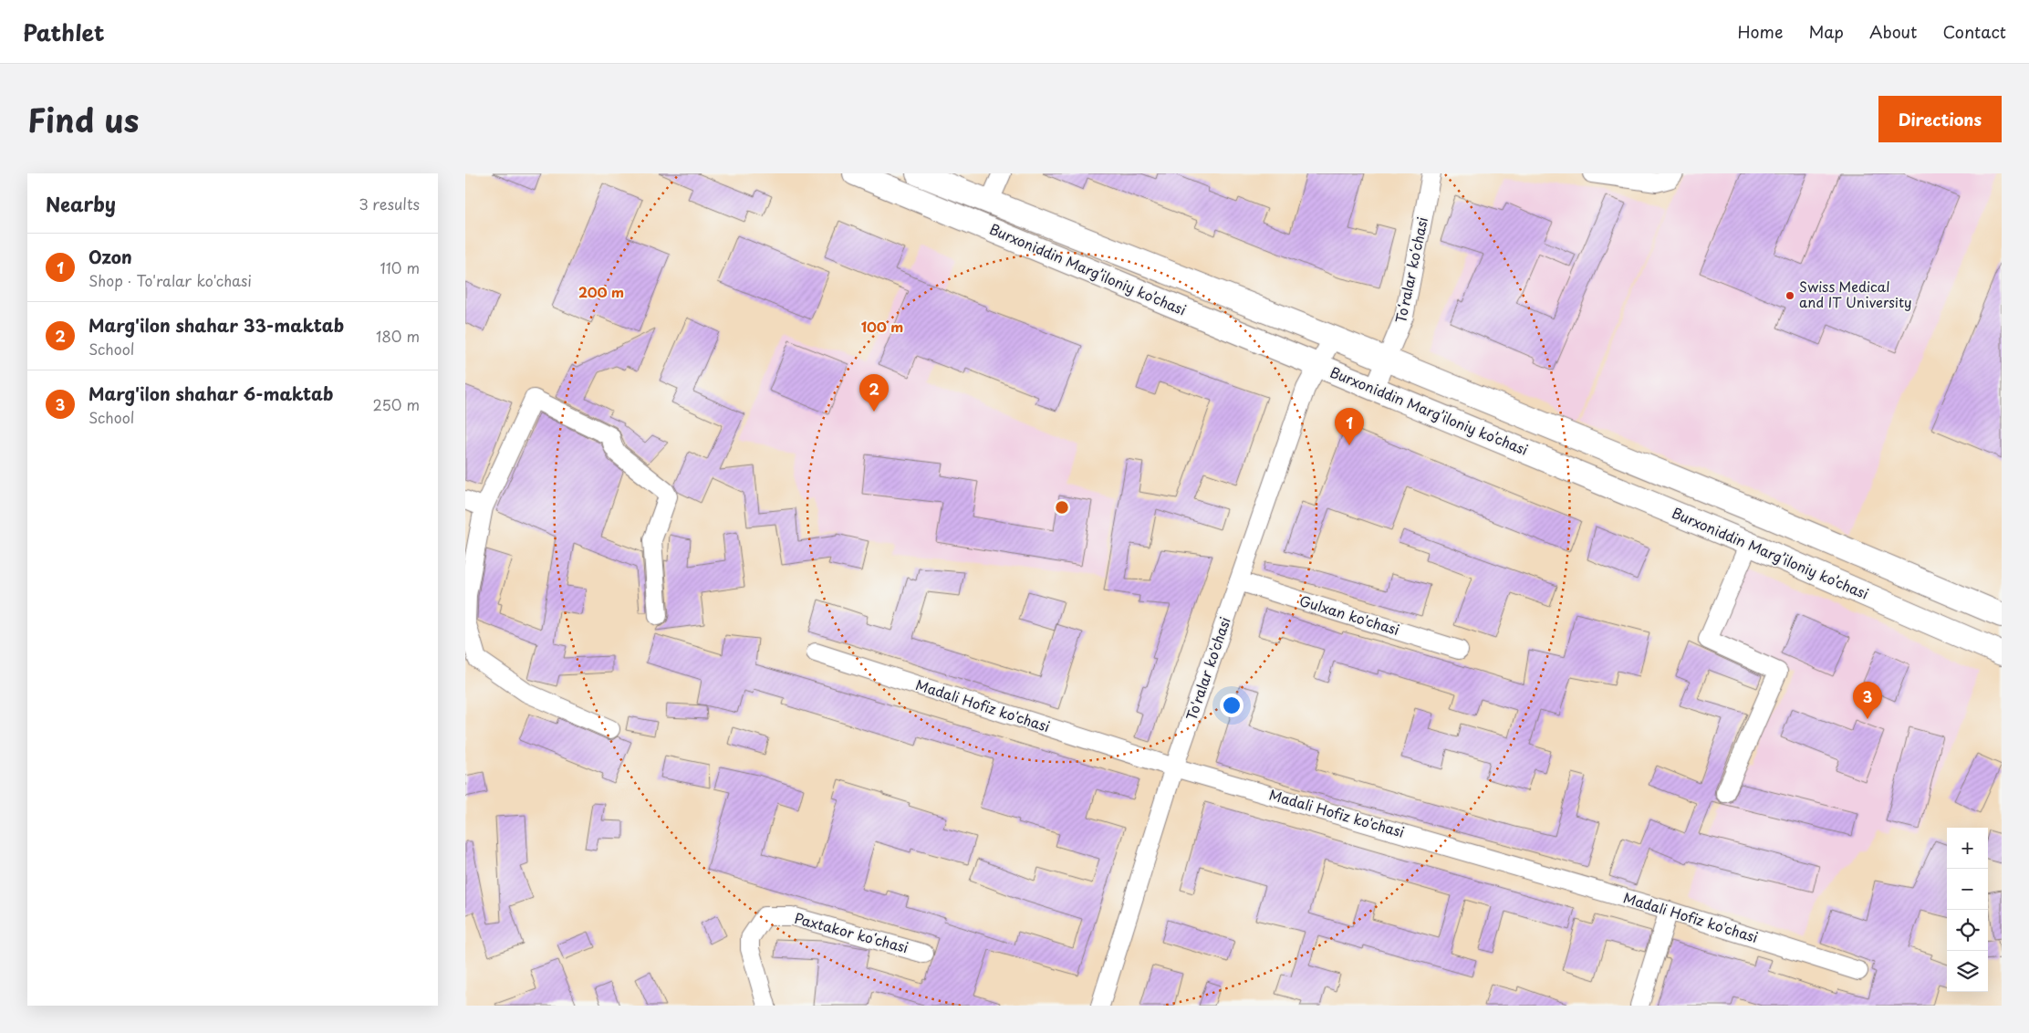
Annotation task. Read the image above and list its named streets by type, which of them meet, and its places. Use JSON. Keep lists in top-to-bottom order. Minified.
{"streets":{"main road":["Burxoniddin Marg’iloniy ko’chasi"],"street":["Toʻralar koʻchasi","Gulxan ko'chasi","To'ralar ko'chasi","Madali Hofiz ko'chasi","Paxtakor koʻchasi"]},"crossings":[["Burxoniddin Marg’iloniy ko’chasi","Toʻralar koʻchasi"],["Burxoniddin Marg’iloniy ko’chasi","To'ralar ko'chasi"],["Gulxan ko'chasi","To'ralar ko'chasi"],["To'ralar ko'chasi","Madali Hofiz ko'chasi"]],"places":["Swiss Medical and IT University"],"page":{"header":"Pathlet","nav":["Home","Map","About","Contact"],"title":"Find us","buttons":"Directions","heading":["Nearby","3 results"],"list":[{"mark":"1","name":"Ozon","note":"Shop · To'ralar ko'chasi","value":"110 m"},{"mark":"2","name":"Marg'ilon shahar 33-maktab","note":"School","value":"180 m"},{"mark":"3","name":"Marg'ilon shahar 6-maktab","note":"School","value":"250 m"}],"pins":["2","1","3"],"map_buttons":["+","−"]},"rings":["200 m","100 m"]}
